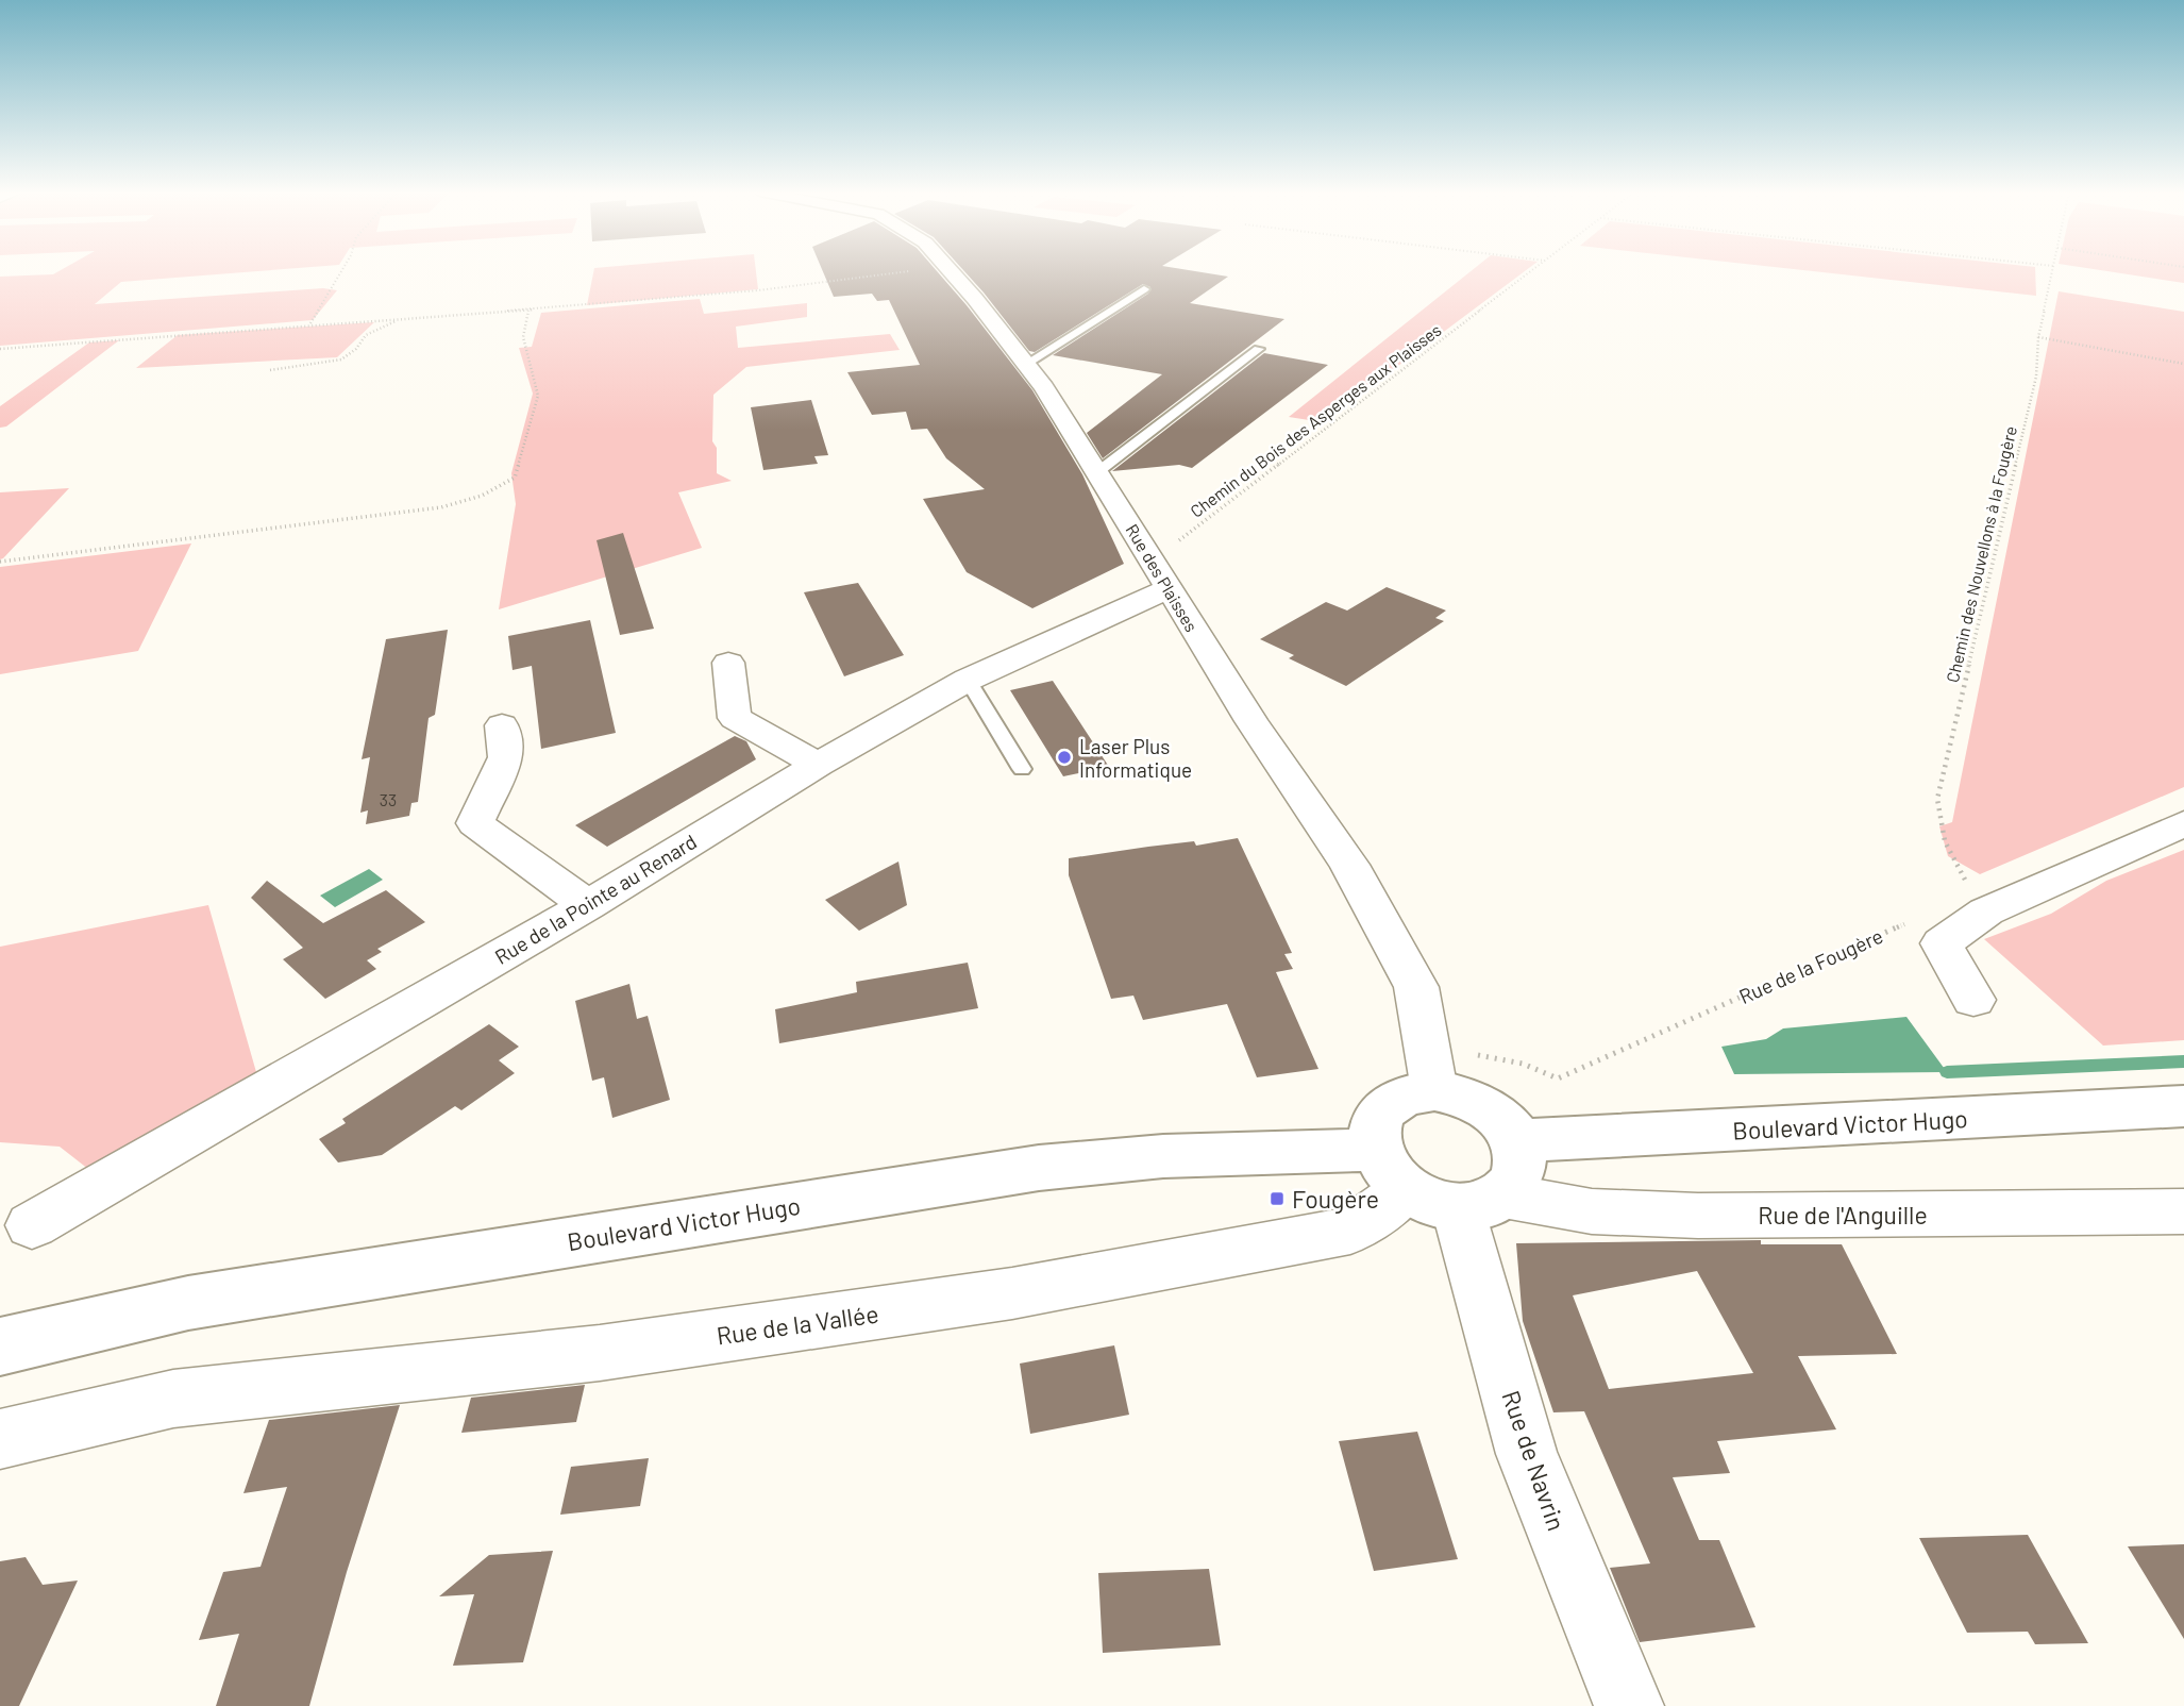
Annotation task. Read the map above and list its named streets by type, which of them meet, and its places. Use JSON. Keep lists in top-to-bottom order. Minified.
{"streets":{"main road":["Boulevard Victor Hugo"],"street":["Rue des Plaisses","Rue de la Pointe au Renard","Rue de l'Anguille","Rue de la Vallée","Rue de Navrin"],"path":["Chemin du Bois des Asperges aux Plaisses","Chemin des Nouvellons à la Fougère","Rue de la Fougère"]},"crossings":[["Chemin du Bois des Asperges aux Plaisses","Rue des Plaisses"],["Rue des Plaisses","Rue de la Pointe au Renard"],["Rue des Plaisses","Rue de la Fougère"],["Boulevard Victor Hugo","Rue de l'Anguille"],["Boulevard Victor Hugo","Rue de la Vallée"],["Boulevard Victor Hugo","Rue de Navrin"],["Rue de l'Anguille","Rue de la Vallée"],["Rue de l'Anguille","Rue de Navrin"],["Rue de la Vallée","Rue de Navrin"]],"places":{"other":["Laser Plus Informatique"],"transit":["Fougère"]},"house_numbers":["33"]}
